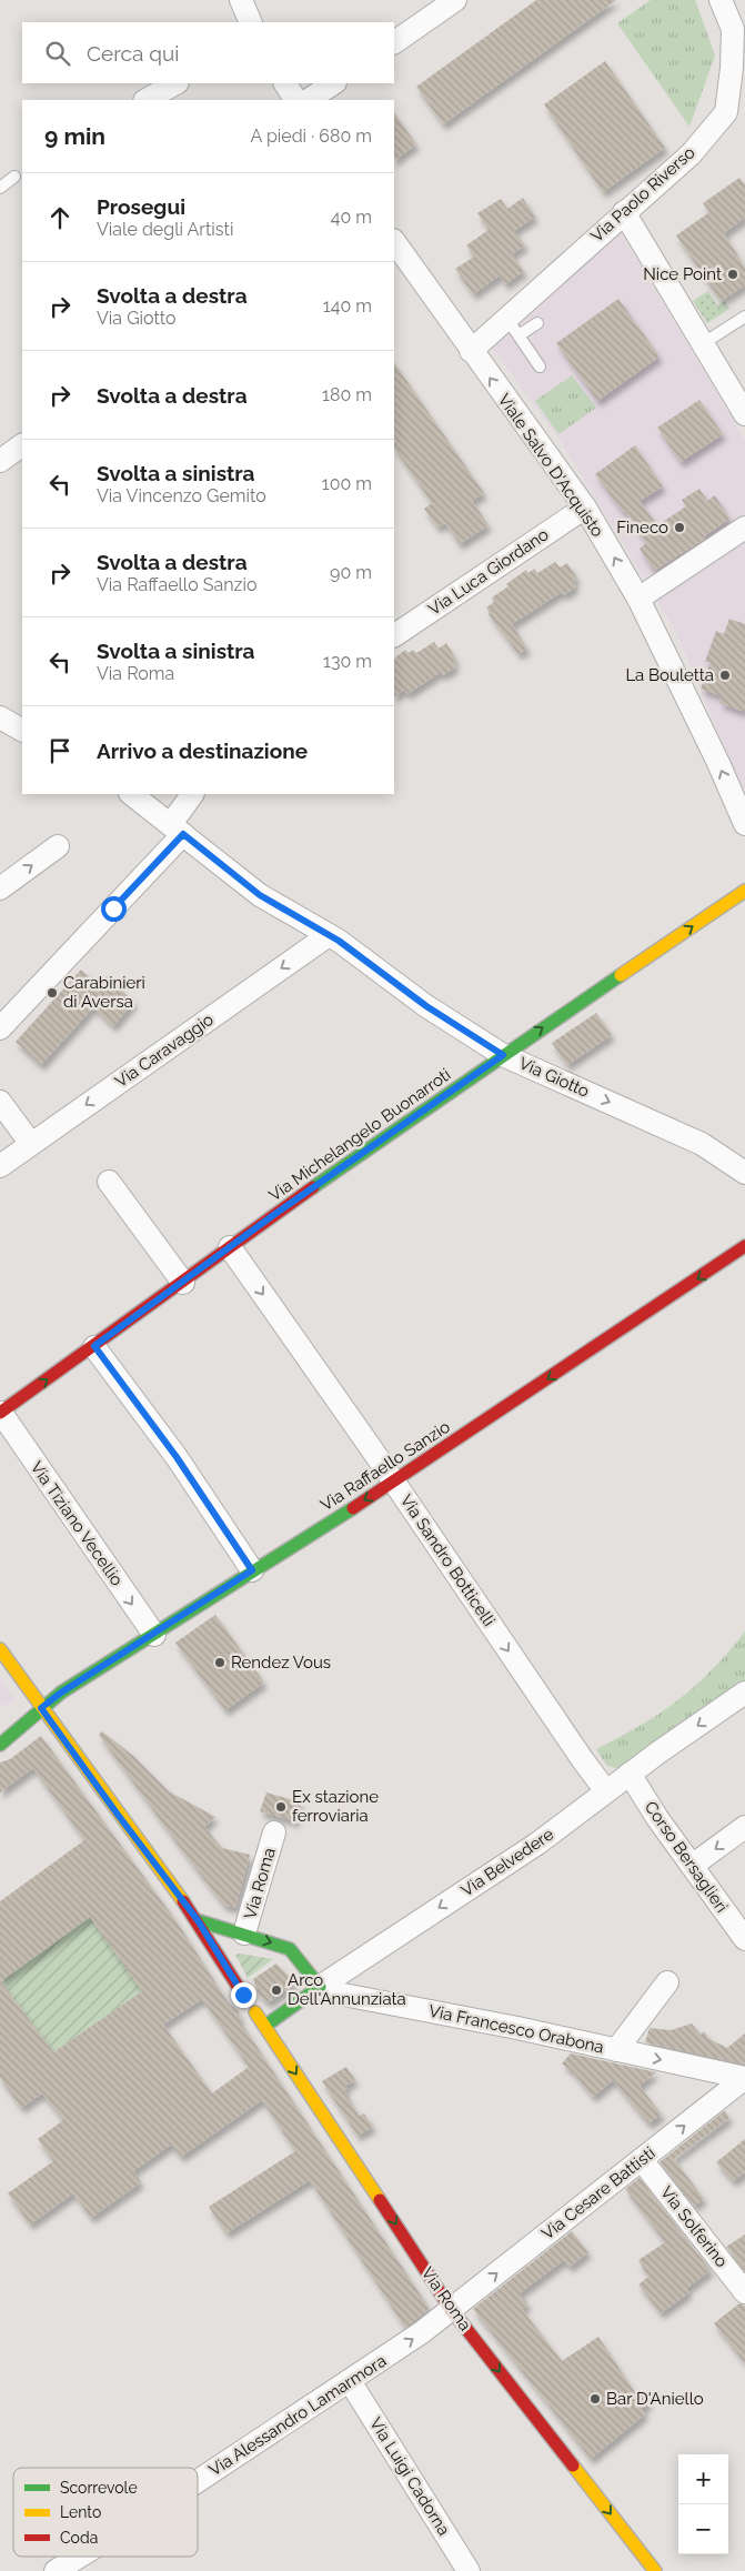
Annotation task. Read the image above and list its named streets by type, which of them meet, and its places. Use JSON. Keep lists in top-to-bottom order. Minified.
{"streets":{"street":["Via Paolo Riverso","Viale Salvo D'Acquisto","Via Luca Giordano","Via Caravaggio","Via Giotto","Via Michelangelo Buonarroti","Via Raffaello Sanzio","Via Tiziano Vecellio","Via Sandro Botticelli","Corso Bersaglieri","Via Belvedere","Via Roma","Via Francesco Orabona","Via Cesare Battisti","Via Solferino","Via Alessandro Lamarmora","Via Luigi Cadorna"]},"crossings":[["Via Paolo Riverso","Viale Salvo D'Acquisto"],["Viale Salvo D'Acquisto","Via Luca Giordano"],["Via Caravaggio","Via Giotto"],["Via Giotto","Via Michelangelo Buonarroti"],["Via Michelangelo Buonarroti","Via Tiziano Vecellio"],["Via Michelangelo Buonarroti","Via Sandro Botticelli"],["Via Raffaello Sanzio","Via Tiziano Vecellio"],["Via Raffaello Sanzio","Via Sandro Botticelli"],["Via Sandro Botticelli","Via Belvedere"],["Corso Bersaglieri","Via Belvedere"],["Via Belvedere","Via Roma"],["Via Belvedere","Via Francesco Orabona"],["Via Roma","Via Francesco Orabona"],["Via Roma","Via Cesare Battisti"],["Via Roma","Via Alessandro Lamarmora"],["Via Francesco Orabona","Via Cesare Battisti"],["Via Cesare Battisti","Via Solferino"],["Via Cesare Battisti","Via Alessandro Lamarmora"],["Via Alessandro Lamarmora","Via Luigi Cadorna"]],"one_way":["Viale Salvo D'Acquisto","Via Giotto","Via Michelangelo Buonarroti","Via Raffaello Sanzio","Via Belvedere","Via Roma","Via Cesare Battisti","Via Alessandro Lamarmora"],"places":["Nice Point","Fineco","La Bouletta","Carabinieri di Aversa","Rendez Vous","Ex stazione ferroviaria","Arco Dell'Annunziata","Bar D'Aniello"],"legend":["Scorrevole","Lento","Coda"],"page":{"search":"Cerca qui","heading":["9 min","A piedi · 680 m"],"list":[["Prosegui","Viale degli Artisti","40 m"],["Svolta a destra","Via Giotto","140 m"],["Svolta a destra","180 m"],["Svolta a sinistra","Via Vincenzo Gemito","100 m"],["Svolta a destra","Via Raffaello Sanzio","90 m"],["Svolta a sinistra","Via Roma","130 m"],"Arrivo a destinazione"],"map_buttons":["+","−"]}}
